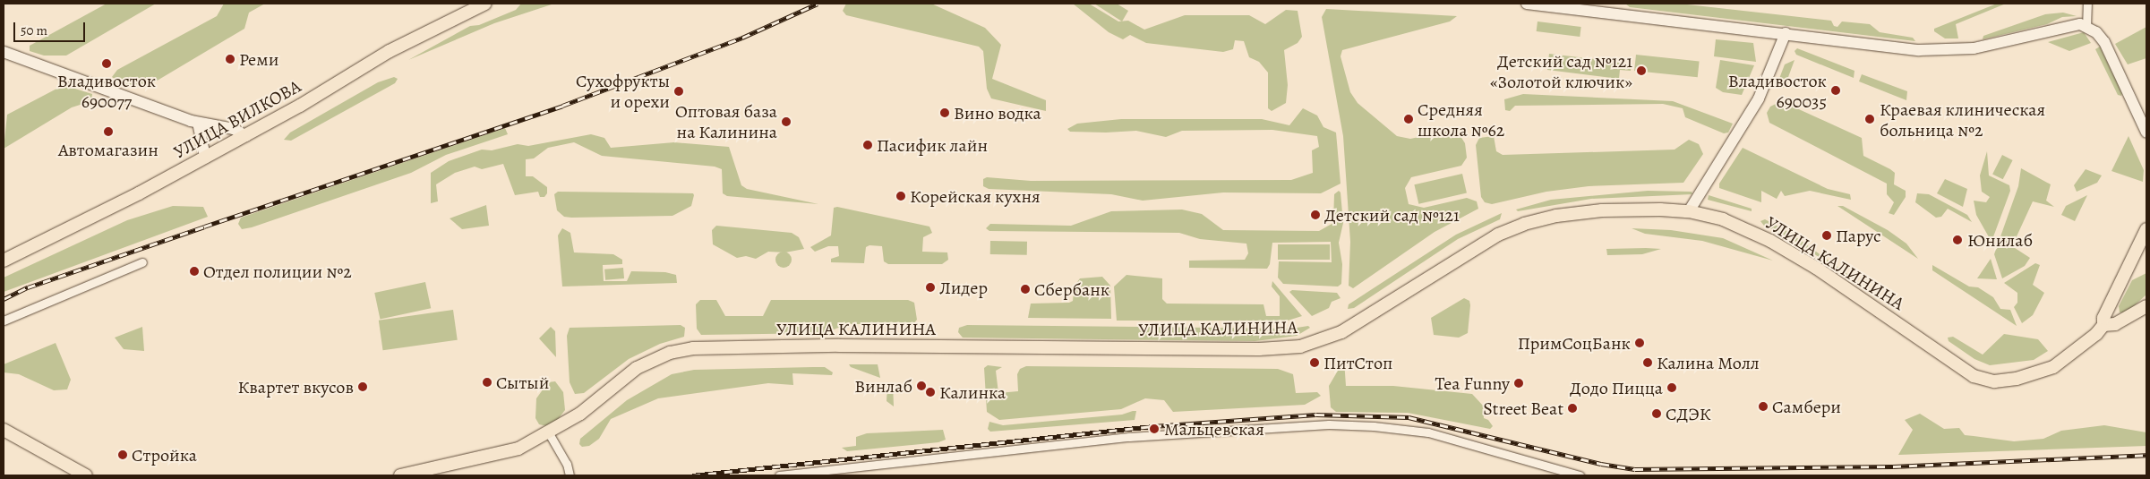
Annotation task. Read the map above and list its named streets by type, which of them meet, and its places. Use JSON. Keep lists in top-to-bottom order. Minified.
{"streets":{"main road":["УЛИЦА ВИЛКОВА","УЛИЦА КАЛИНИНА"]},"places":["Реми","Владивосток 690077","Детский сад №121 «Золотой ключик»","Владивосток 690035","Сухофрукты и орехи","Вино водка","Средняя школа №62","Краевая клиническая больница №2","Оптовая база на Калинина","Автомагазин","Пасифик лайн","Корейская кухня","Детский сад №121","Парус","Юнилаб","Отдел полиции №2","Лидер","Сбербанк","ПримСоцБанк","ПитСтоп","Калина Молл","Сытый","Tea Funny","Винлаб","Квартет вкусов","Додо Пицца","Калинка","Самбери","Street Beat","СДЭК","Мальцевская","Стройка"],"scale_bar":"50 m"}
